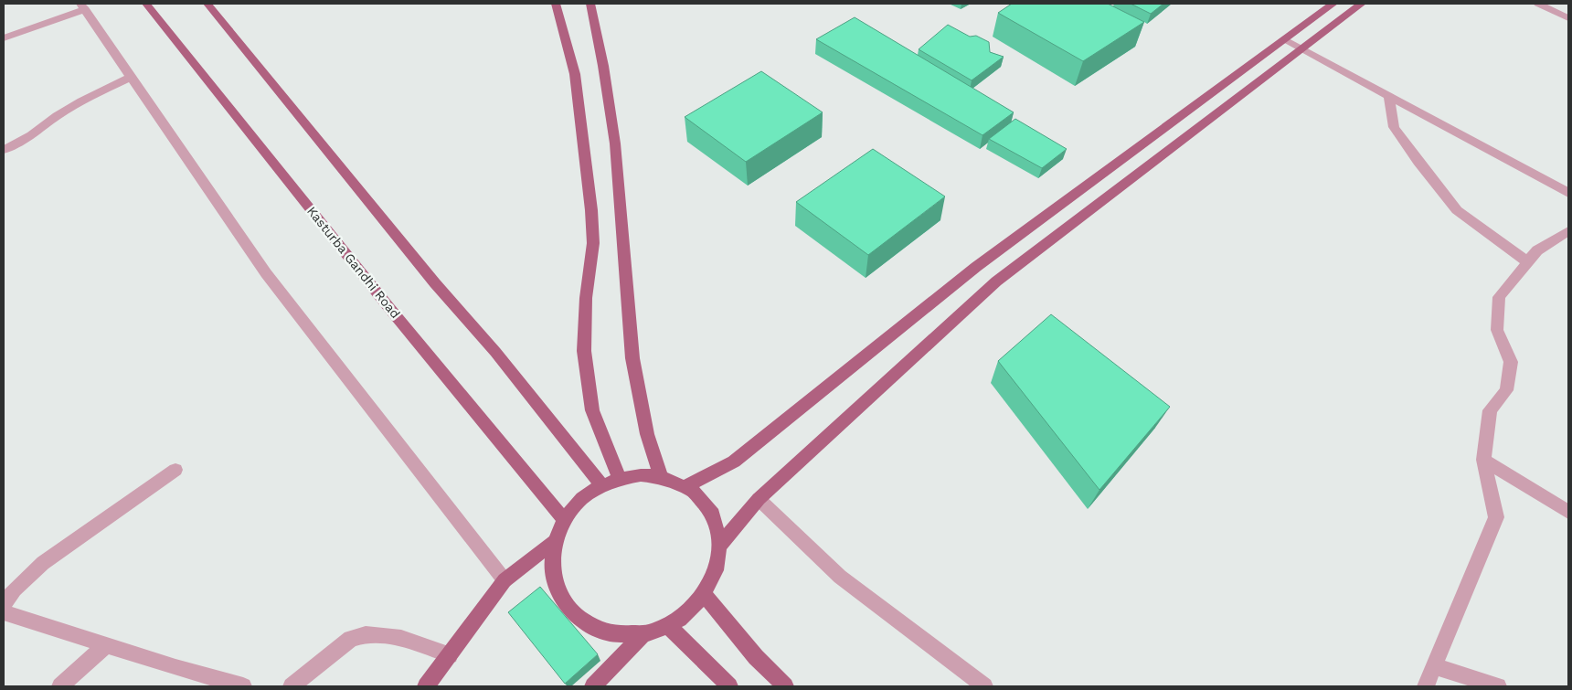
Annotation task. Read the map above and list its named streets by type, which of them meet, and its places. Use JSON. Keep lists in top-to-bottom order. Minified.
{"streets":{"main road":["Kasturba Gandhi Road"]}}
